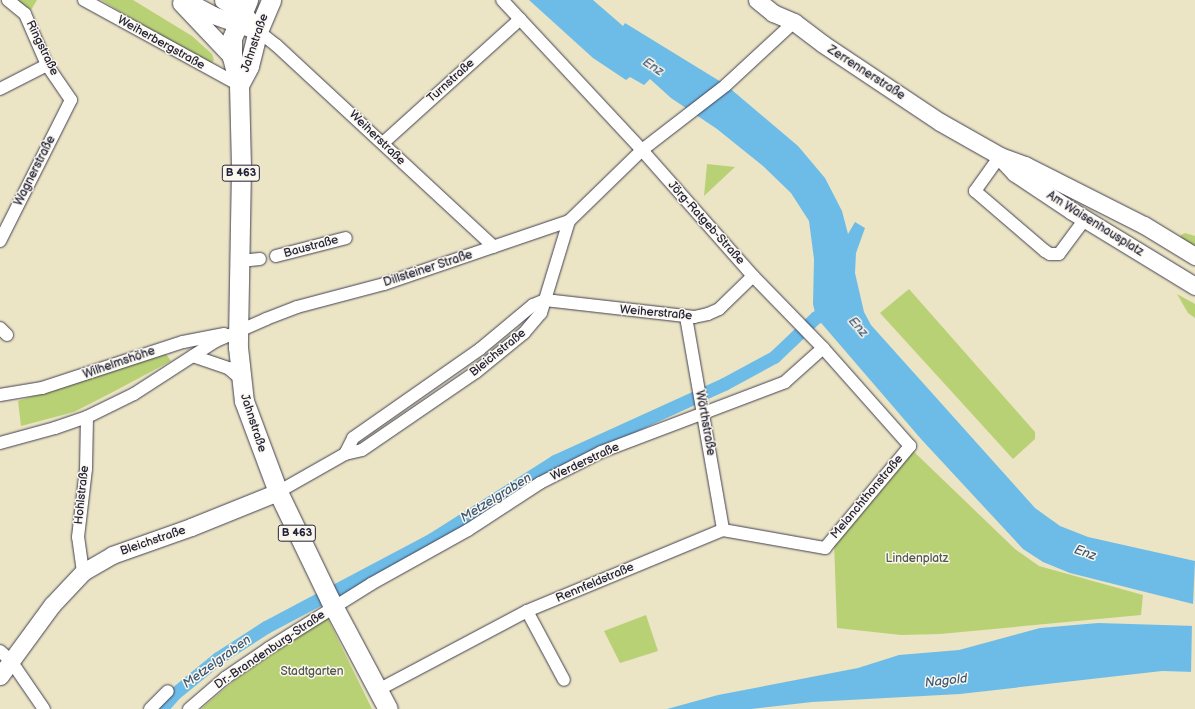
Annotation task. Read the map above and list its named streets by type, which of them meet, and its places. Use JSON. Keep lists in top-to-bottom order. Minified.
{"streets":{"main road":["Jahnstraße","Zerrennerstraße","B 463","Am Waisenhausplatz","Bleichstraße"],"street":["Weiherbergstraße","Ringstraße","Turnstraße","Weiherstraße","Wagnerstraße","Jörg-Ratgeb-Straße","Baustraße","Dillsteiner Straße","Wilhelmshöhe","Wörthstraße","Werderstraße","Hohlstraße","Melanchthonstraße","Rennfeldstraße","Dr.-Brandenburg-Straße"]},"crossings":[["Weiherbergstraße","Jahnstraße"],["Jahnstraße","Weiherstraße"],["Jahnstraße","Dillsteiner Straße"],["Jahnstraße","Bleichstraße"],["Jahnstraße","Wilhelmshöhe"],["Jahnstraße","Werderstraße"],["Jahnstraße","Rennfeldstraße"],["Jahnstraße","Dr.-Brandenburg-Straße"],["Ringstraße","Wagnerstraße"],["Zerrennerstraße","Am Waisenhausplatz"],["Zerrennerstraße","Dillsteiner Straße"],["Turnstraße","Weiherstraße"],["Turnstraße","Jörg-Ratgeb-Straße"],["Weiherstraße","Jörg-Ratgeb-Straße"],["Weiherstraße","Dillsteiner Straße"],["Weiherstraße","Bleichstraße"],["Weiherstraße","Wörthstraße"],["Jörg-Ratgeb-Straße","Dillsteiner Straße"],["Jörg-Ratgeb-Straße","Werderstraße"],["Jörg-Ratgeb-Straße","Melanchthonstraße"],["Dillsteiner Straße","Bleichstraße"],["Dillsteiner Straße","Wilhelmshöhe"],["Dillsteiner Straße","Hohlstraße"],["Bleichstraße","Hohlstraße"],["Wörthstraße","Werderstraße"],["Wörthstraße","Melanchthonstraße"],["Wörthstraße","Rennfeldstraße"],["Werderstraße","Dr.-Brandenburg-Straße"],["Melanchthonstraße","Rennfeldstraße"]],"water":["Enz","Metzelgraben","Nagold"],"parks":["Lindenplatz","Stadtgarten"]}
